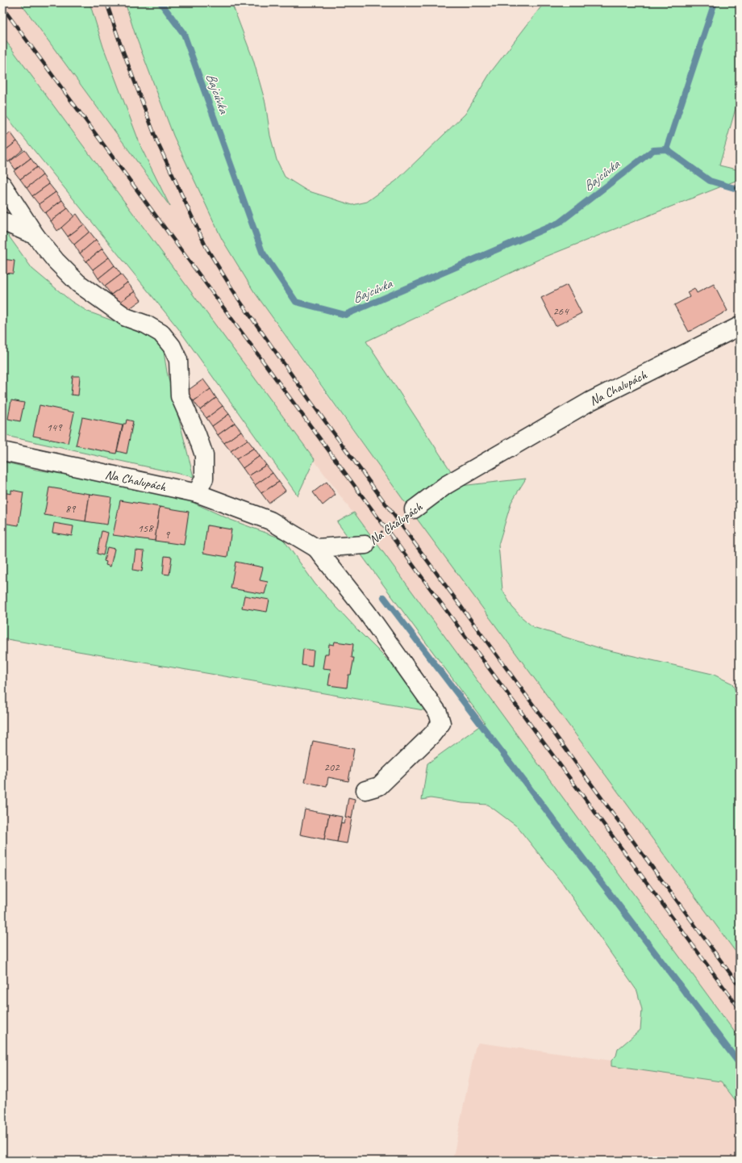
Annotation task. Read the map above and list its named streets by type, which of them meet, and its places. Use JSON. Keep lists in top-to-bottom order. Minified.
{"streets":{"street":["Na Chalupách"]},"water":["Bajcůvka"],"house_numbers":["264","149","89","158","9","202"]}
